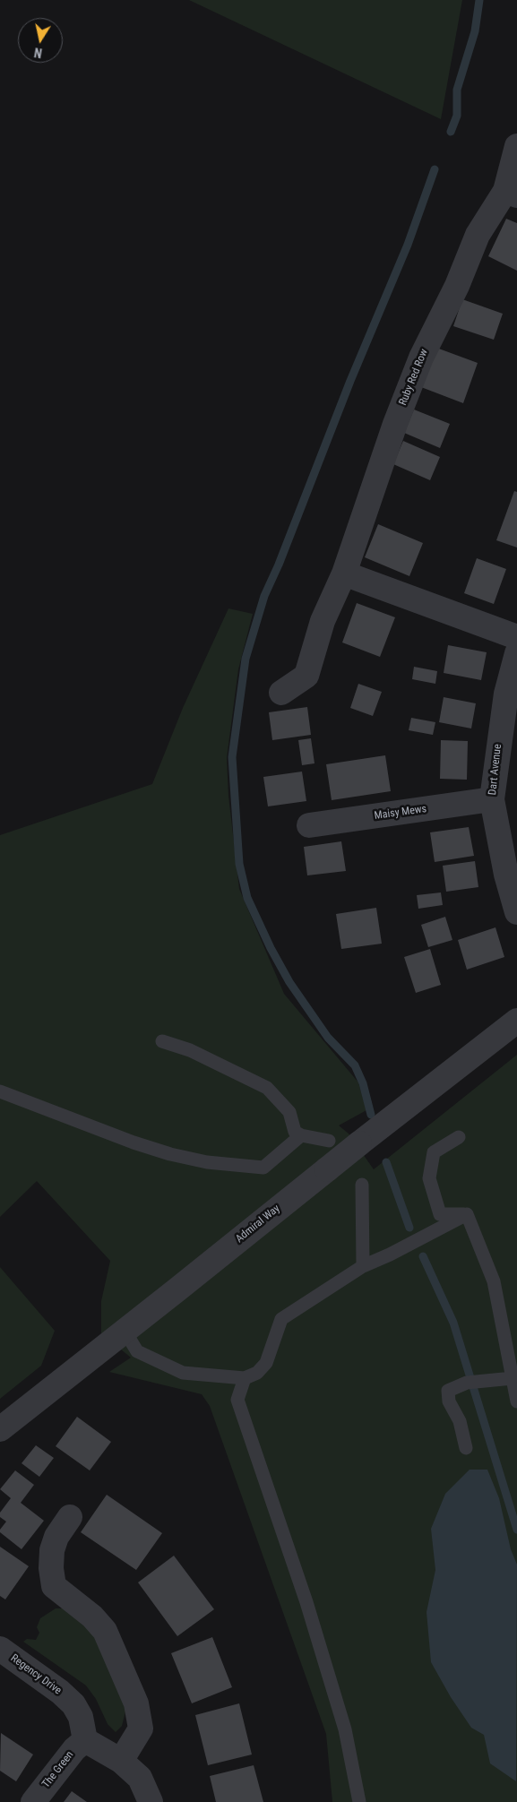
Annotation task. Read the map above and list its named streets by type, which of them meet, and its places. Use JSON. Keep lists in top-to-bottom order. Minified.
{"streets":{"street":["Ruby Red Row","Dart Avenue","Maisy Mews","Admiral Way","Regency Drive","The Green"]},"crossings":[["Dart Avenue","Maisy Mews"],["Regency Drive","The Green"]],"north":"bottom"}
